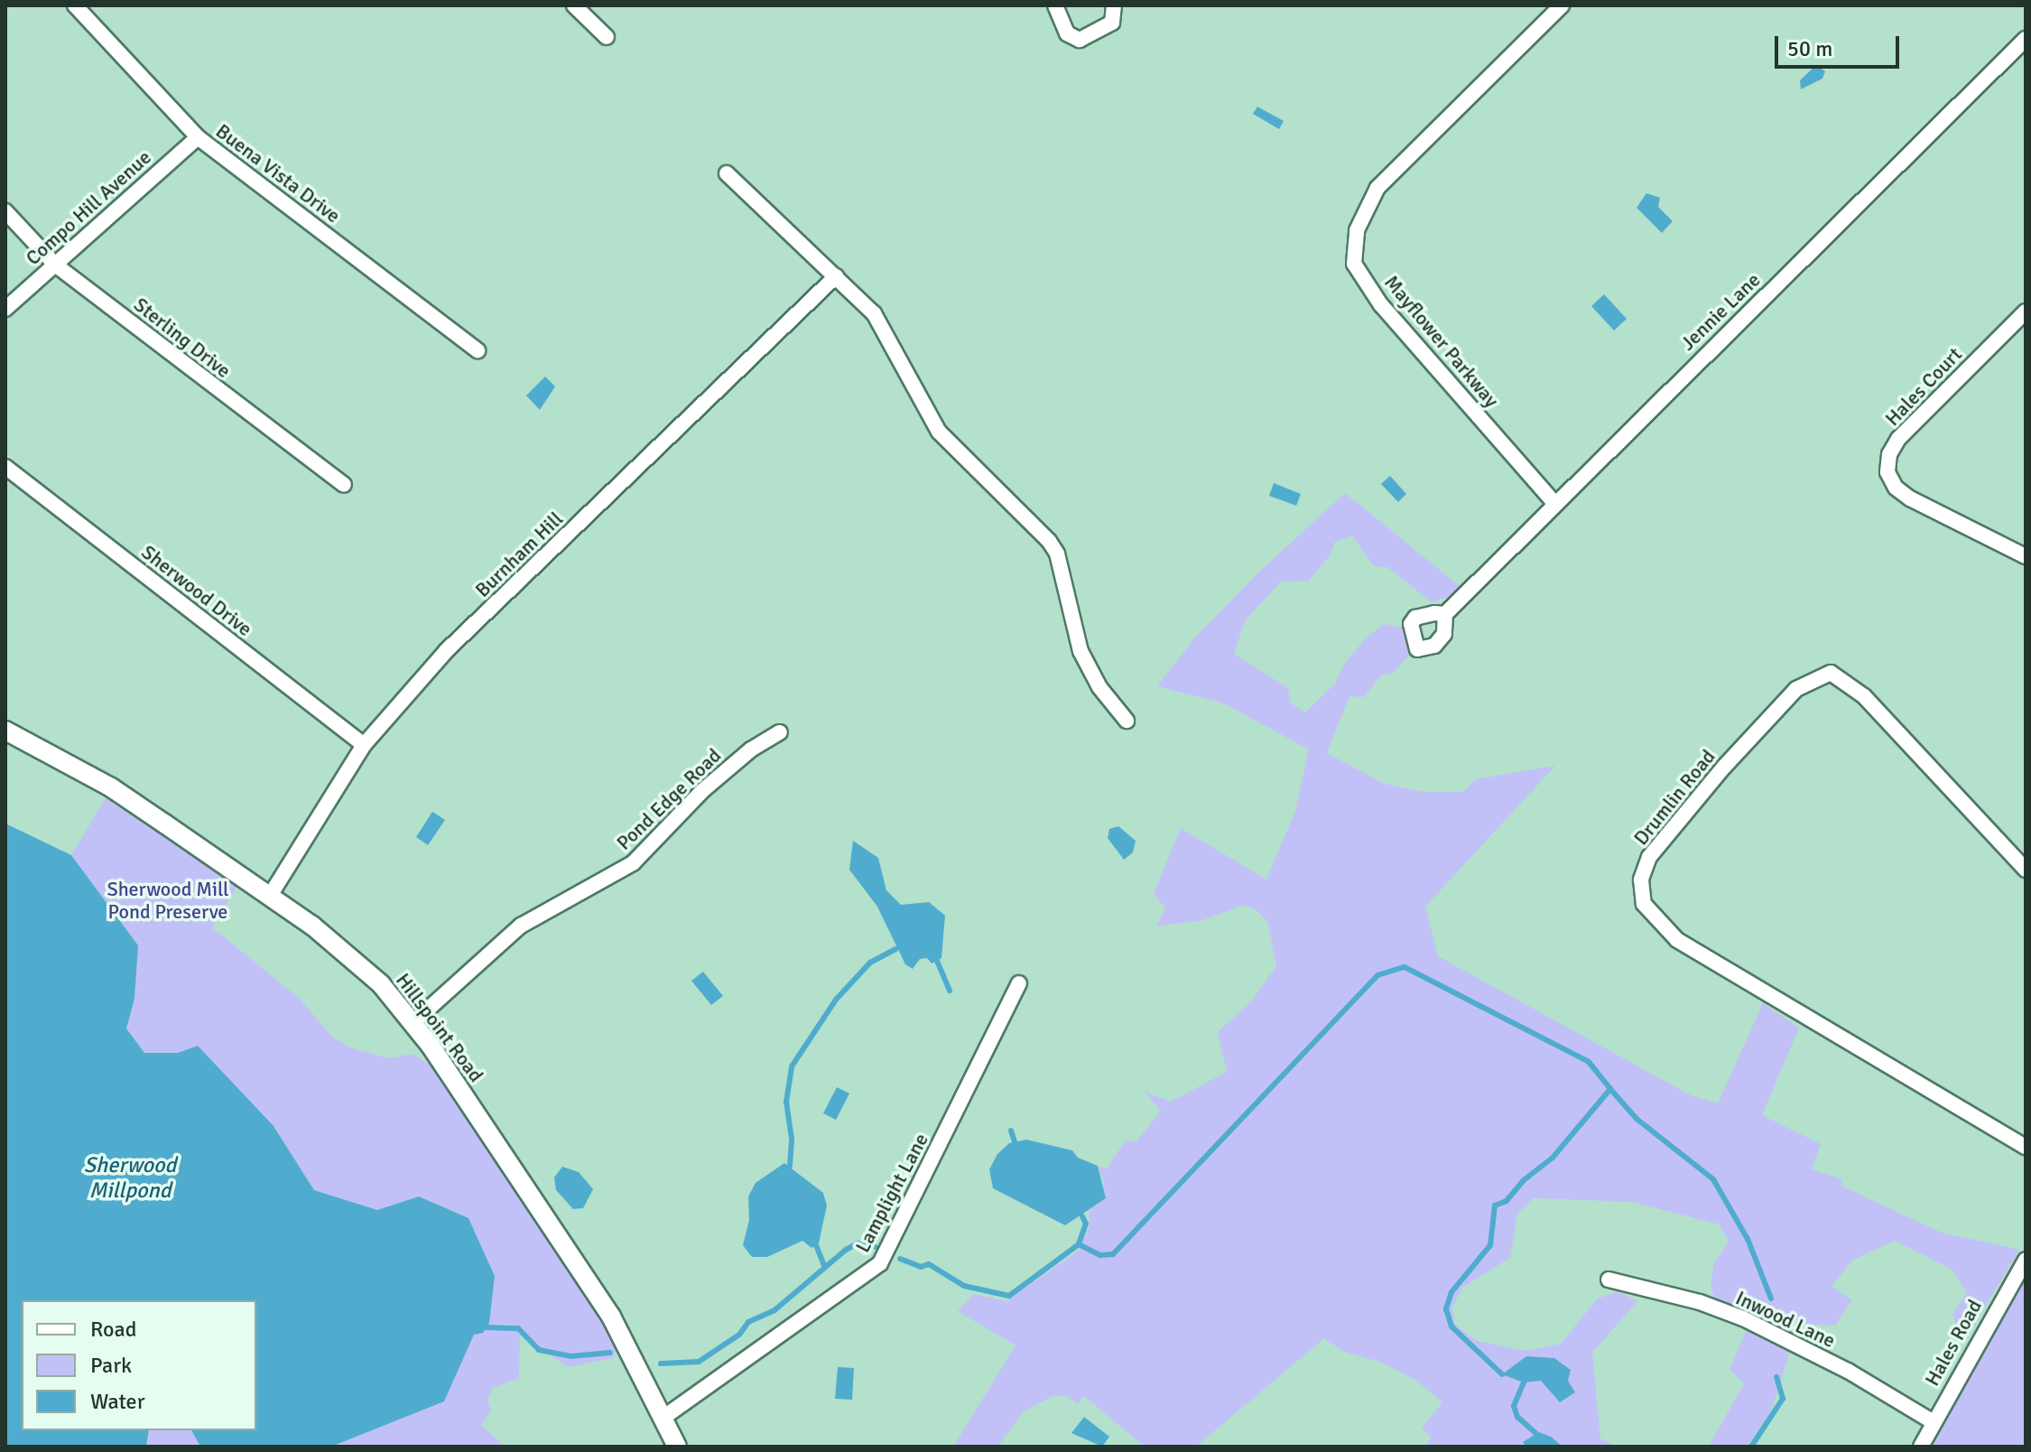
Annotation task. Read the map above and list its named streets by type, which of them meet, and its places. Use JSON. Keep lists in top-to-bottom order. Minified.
{"streets":{"street":["Buena Vista Drive","Compo Hill Avenue","Jennie Lane","Sterling Drive","Mayflower Parkway","Hales Court","Burnham Hill","Sherwood Drive","Drumlin Road","Pond Edge Road","Hillspoint Road","Lamplight Lane","Inwood Lane","Hales Road"]},"crossings":[["Buena Vista Drive","Compo Hill Avenue"],["Compo Hill Avenue","Sterling Drive"],["Jennie Lane","Mayflower Parkway"],["Burnham Hill","Sherwood Drive"],["Burnham Hill","Hillspoint Road"],["Pond Edge Road","Hillspoint Road"],["Hillspoint Road","Lamplight Lane"],["Inwood Lane","Hales Road"]],"water":["Sherwood Millpond"],"parks":["Sherwood Mill Pond Preserve"],"legend":["Road","Park","Water"],"scale_bar":"50 m"}
